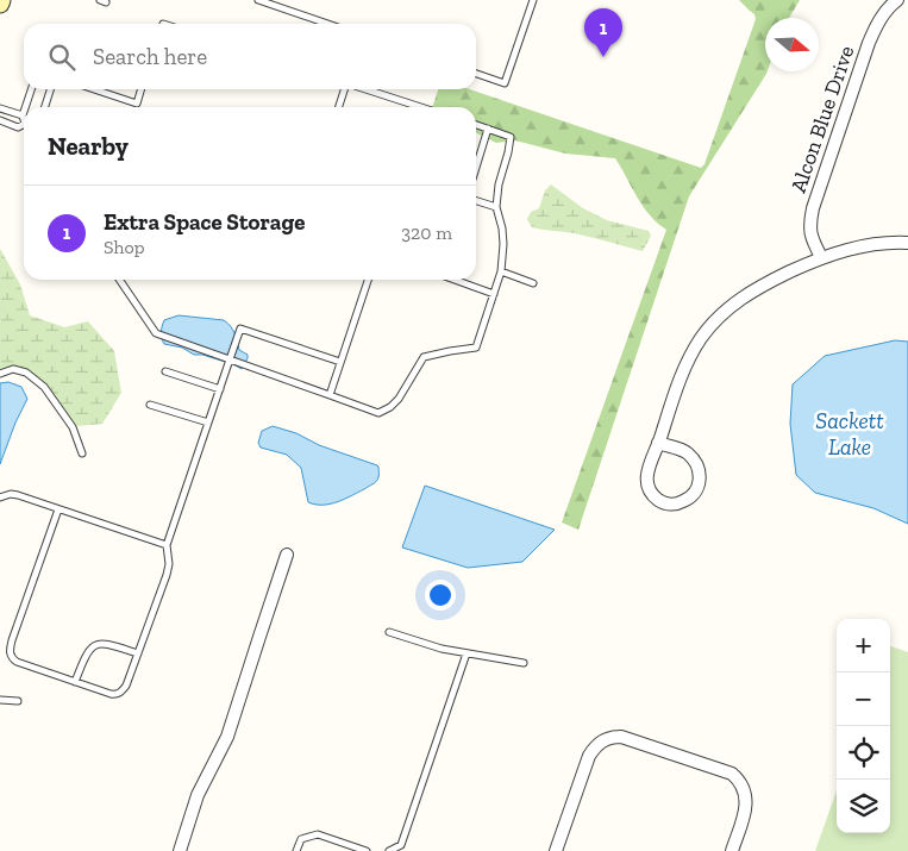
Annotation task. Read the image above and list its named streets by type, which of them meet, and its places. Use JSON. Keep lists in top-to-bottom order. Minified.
{"streets":{"street":["Alcon Blue Drive"]},"water":["Sackett Lake"],"north":"right","page":{"pins":"1","search":"Search here","heading":"Nearby","list":[{"mark":"1","name":"Extra Space Storage","note":"Shop","value":"320 m"}],"map_buttons":["+","−"]}}
